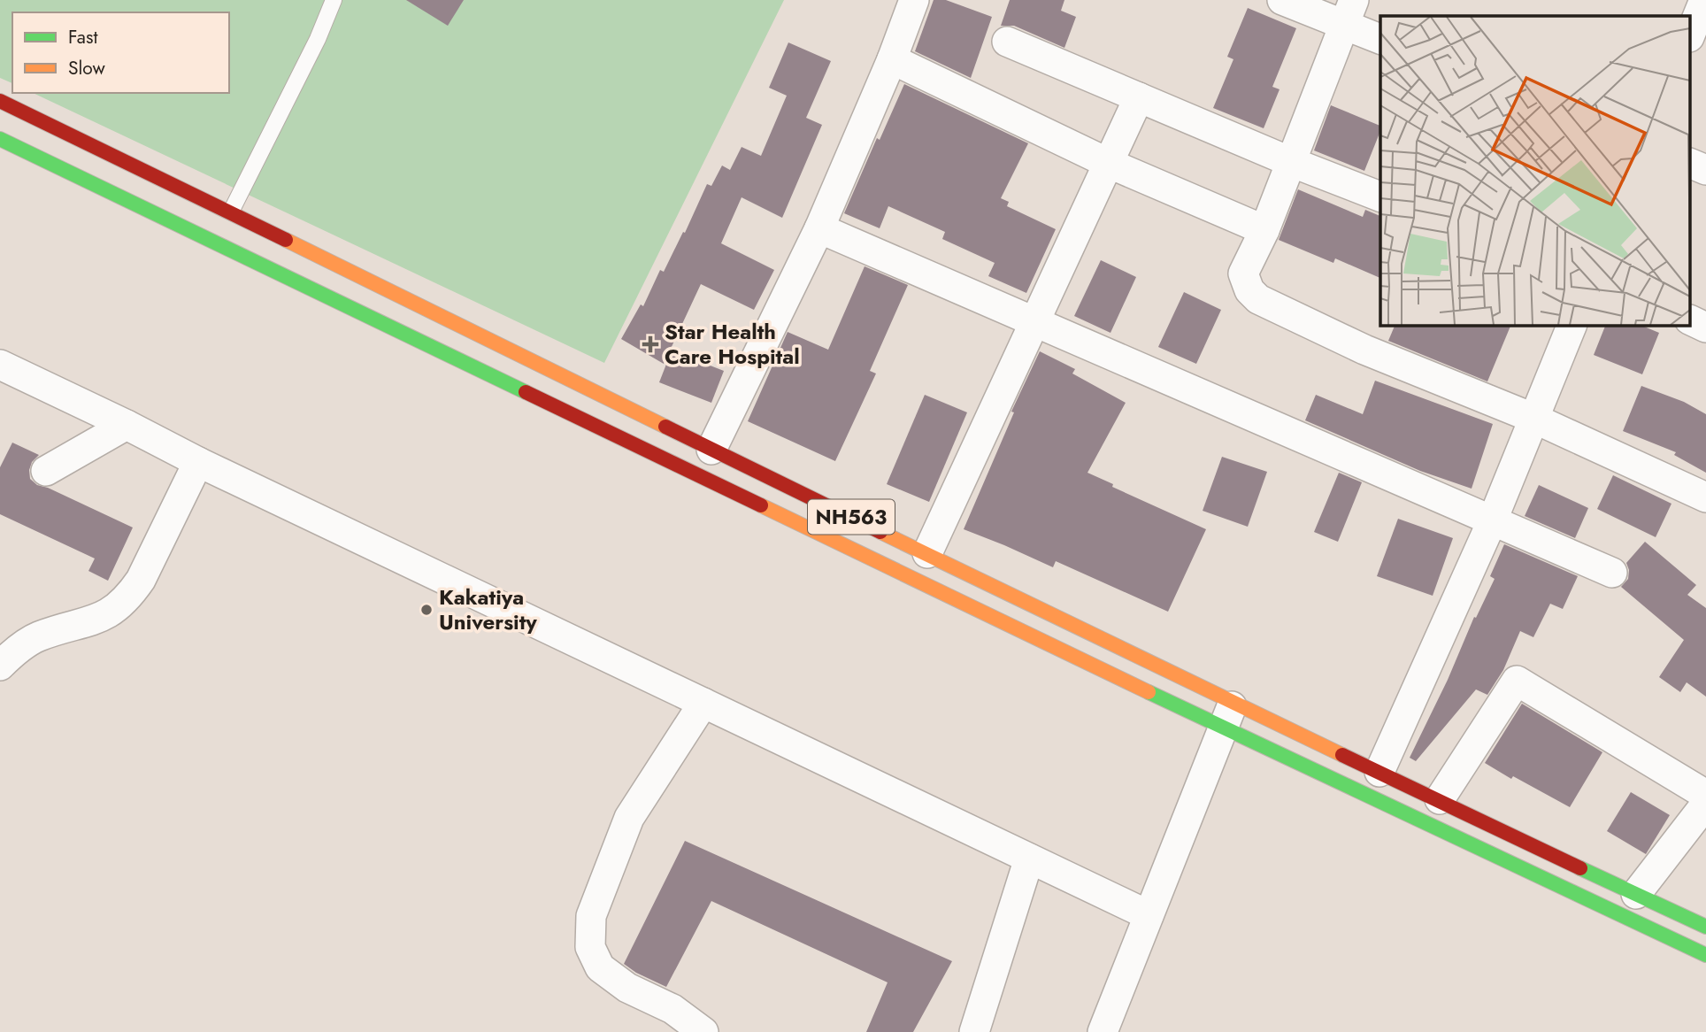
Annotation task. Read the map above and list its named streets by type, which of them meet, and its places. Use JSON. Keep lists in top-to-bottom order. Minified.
{"streets":{"highway":["NH563"]},"places":{"health":["Star Health Care Hospital"],"other":["Kakatiya University"]},"legend":["Fast","Slow"]}
